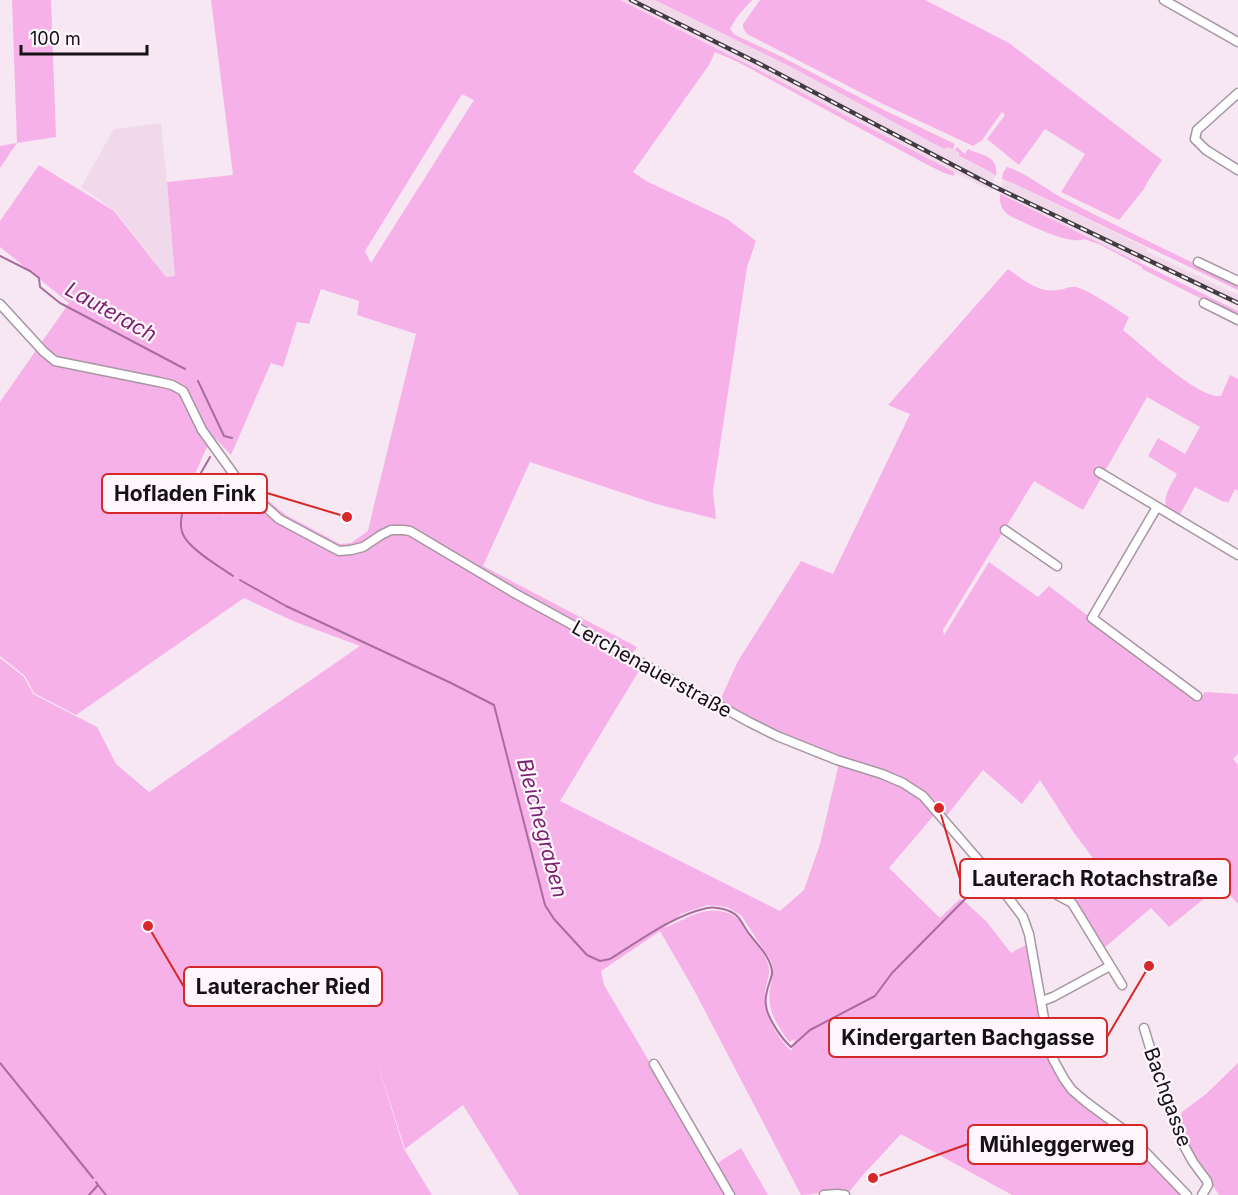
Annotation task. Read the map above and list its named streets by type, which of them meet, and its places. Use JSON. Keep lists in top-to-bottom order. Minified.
{"streets":{"street":["Lerchenauerstraße","Bachgasse"]},"water":["Lauterach","Bleichegraben"],"places":["Hofladen Fink","Lauterach Rotachstraße","Lauteracher Ried","Kindergarten Bachgasse","Mühleggerweg"],"scale_bar":"100 m"}
